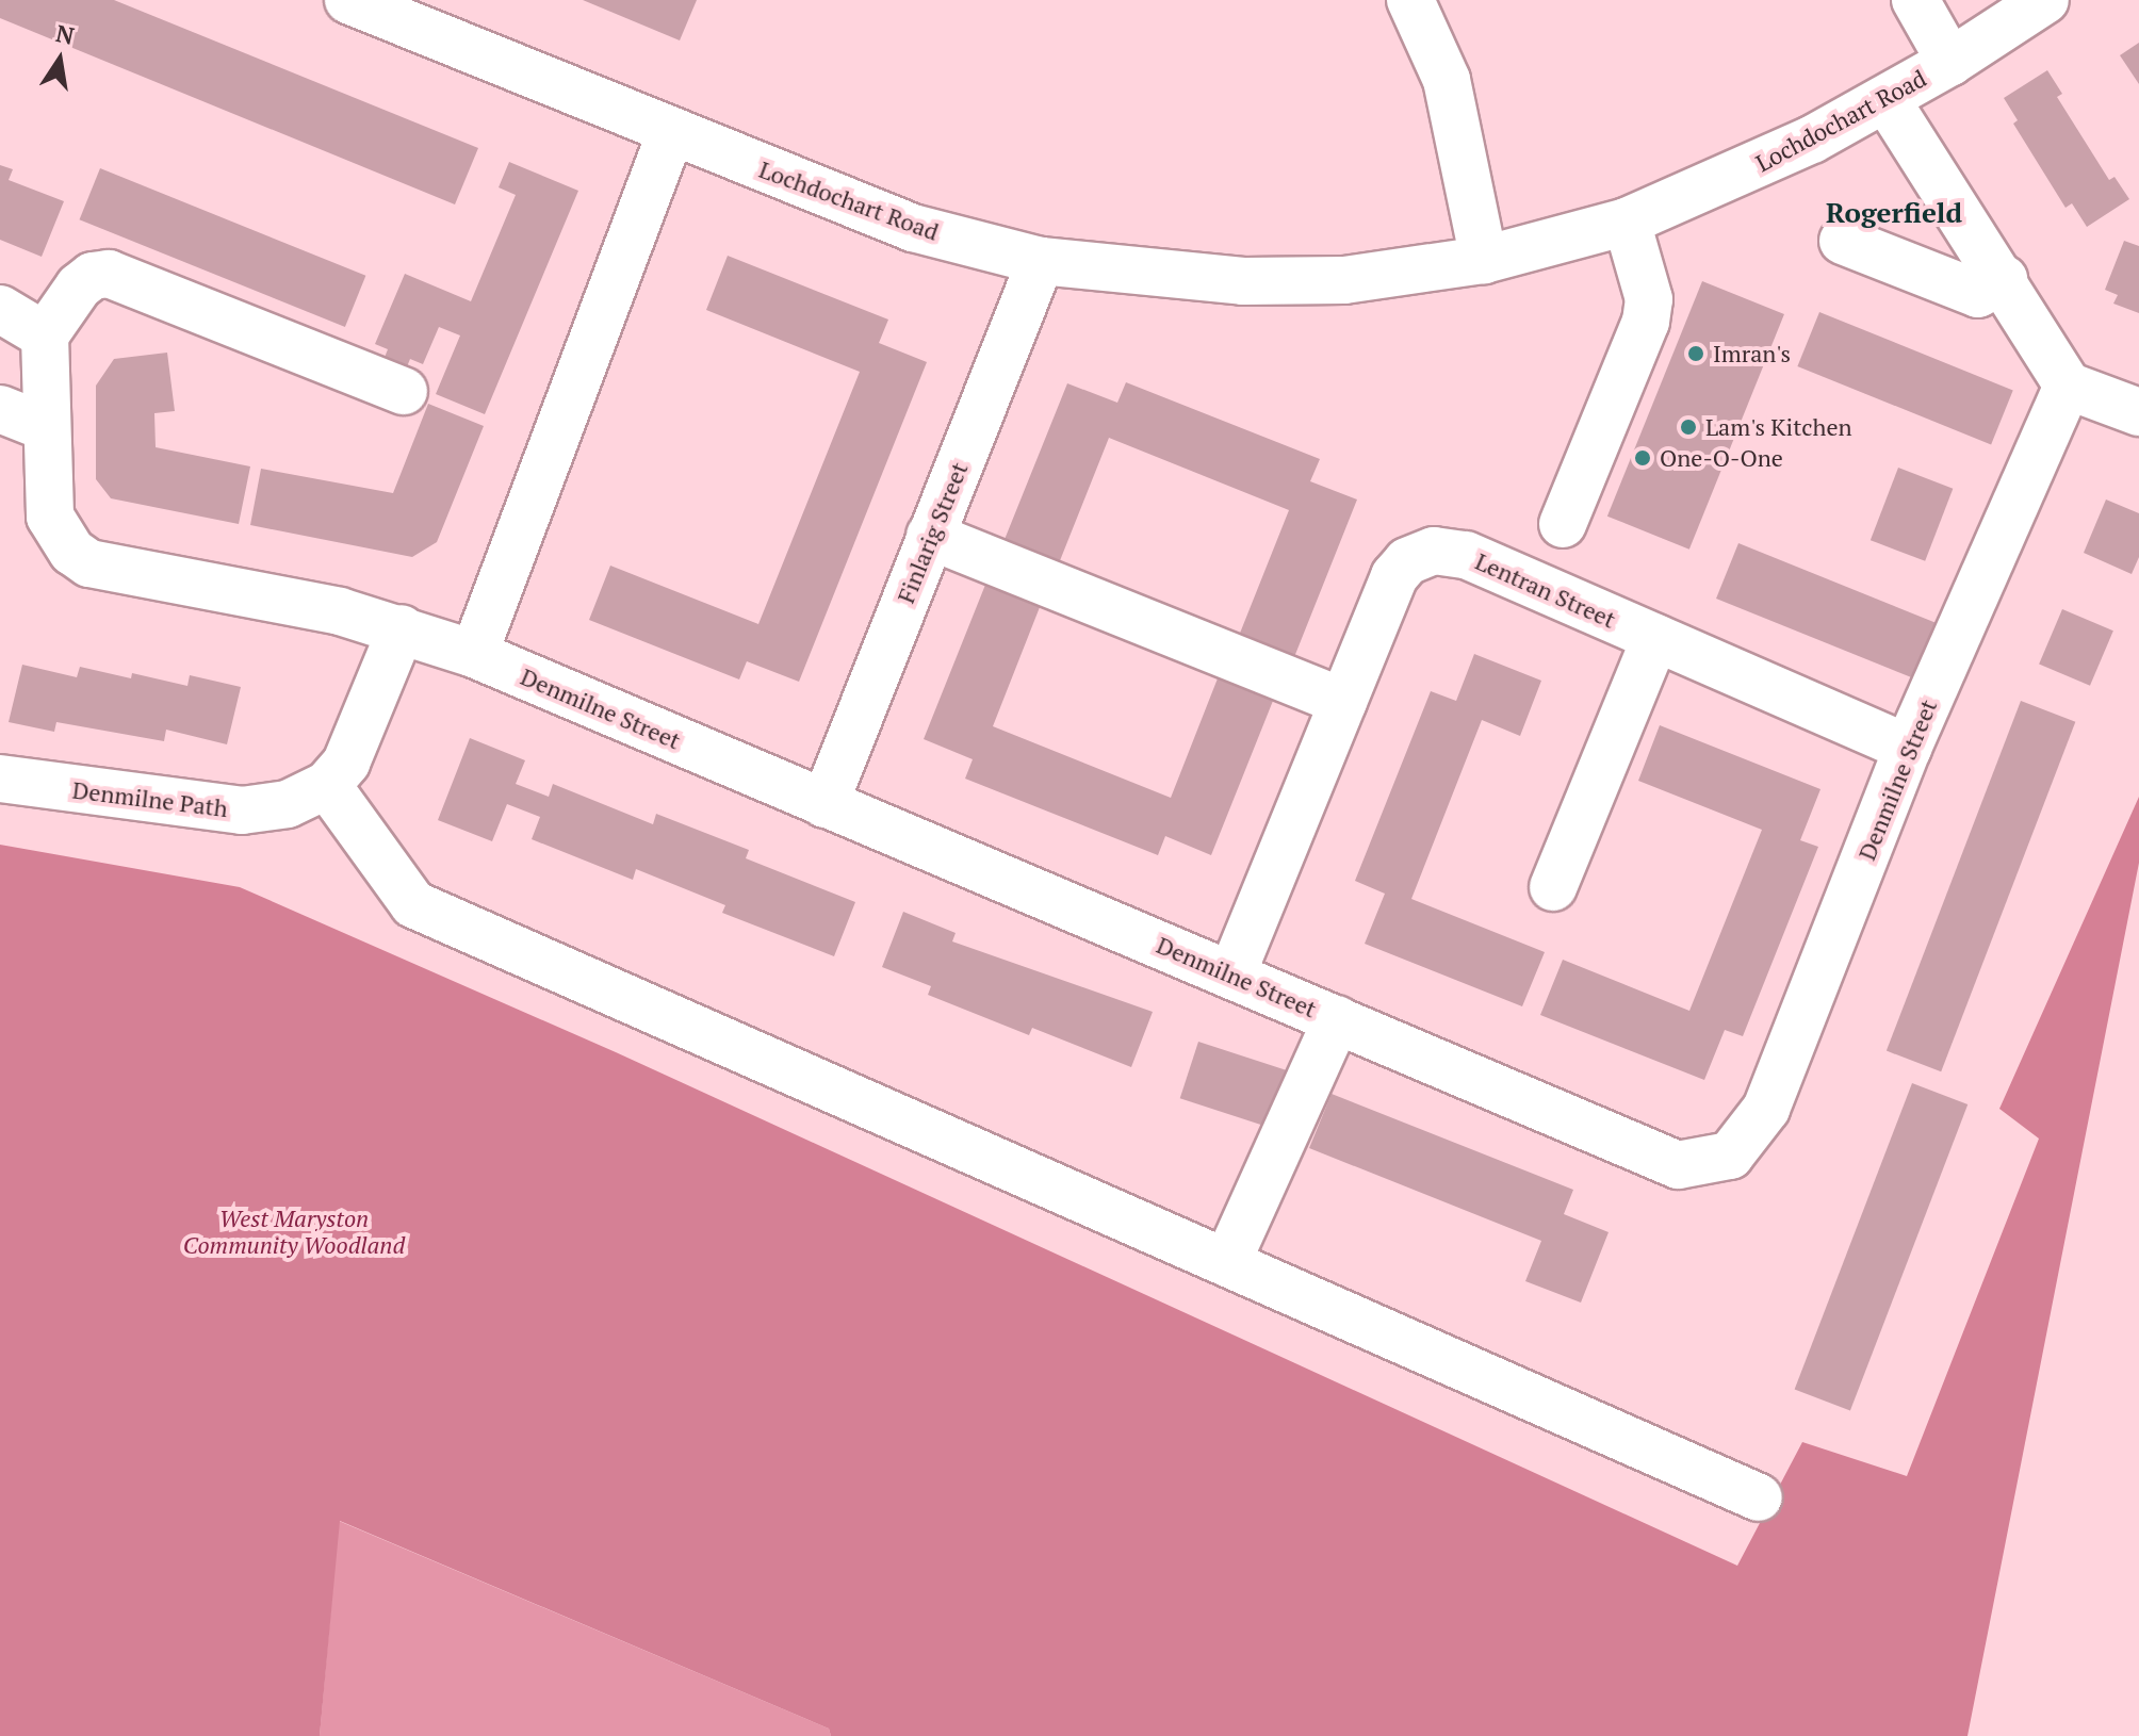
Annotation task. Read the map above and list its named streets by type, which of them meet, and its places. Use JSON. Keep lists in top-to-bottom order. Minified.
{"streets":{"street":["Lochdochart Road","Finlarig Street","Lentran Street","Denmilne Street","Denmilne Path"]},"crossings":[["Lochdochart Road","Finlarig Street"],["Finlarig Street","Denmilne Street"],["Lentran Street","Denmilne Street"],["Denmilne Street","Denmilne Path"]],"districts":["Rogerfield"],"parks":["West Maryston Community Woodland"],"places":["Imran's","Lam's Kitchen","One-O-One"],"north":"top"}
